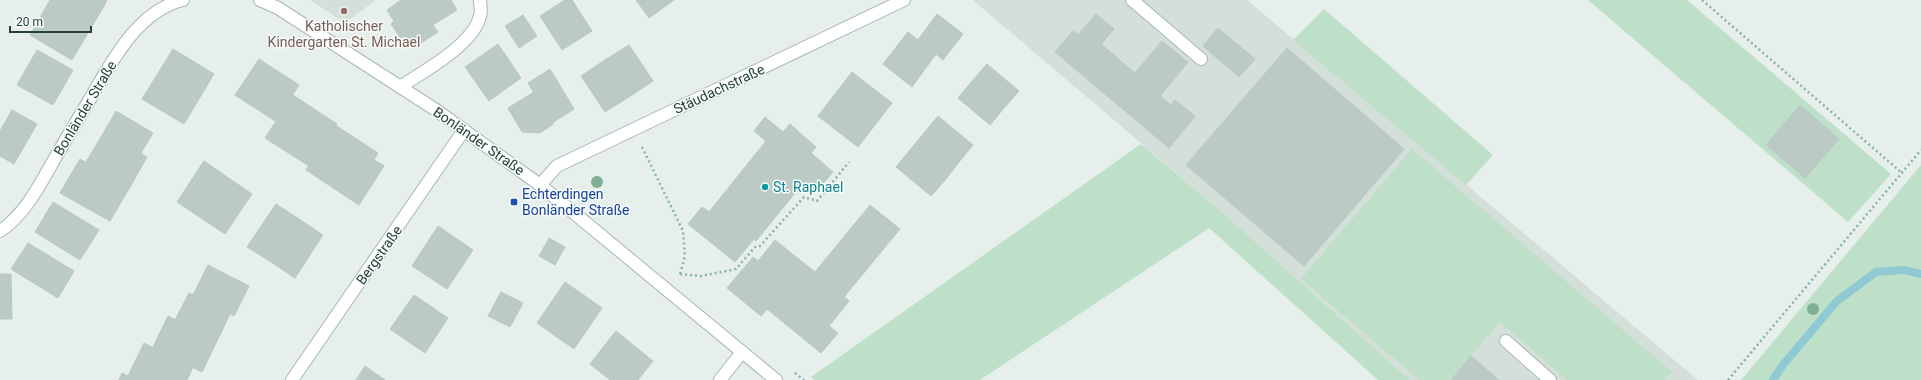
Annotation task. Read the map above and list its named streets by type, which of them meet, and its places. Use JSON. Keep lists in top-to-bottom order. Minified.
{"streets":{"street":["Stäudachstraße","Bonländer Straße","Bergstraße"]},"crossings":[["Stäudachstraße","Bonländer Straße"],["Bonländer Straße","Bergstraße"]],"places":{"other":["Katholischer Kindergarten St. Michael","St. Raphael"],"transit":["Echterdingen Bonländer Straße"]},"scale_bar":"20 m"}
